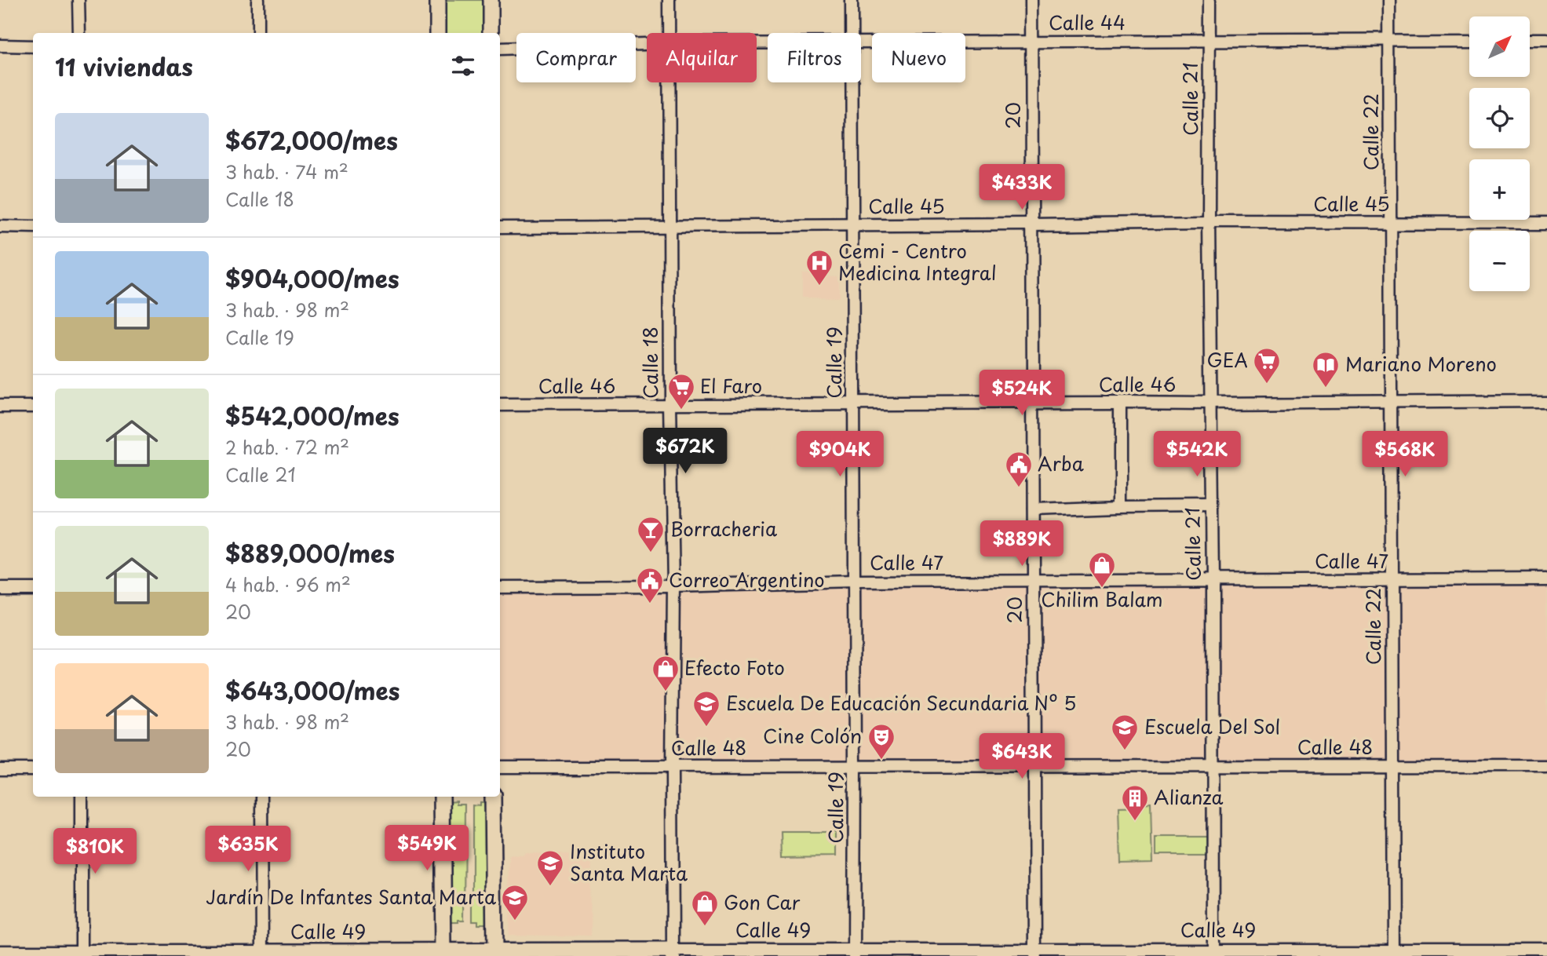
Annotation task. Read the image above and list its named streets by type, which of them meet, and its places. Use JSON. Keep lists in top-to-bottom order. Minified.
{"streets":{"main road":["Calle 49"],"street":["Calle 44","Calle 21","20","Calle 22","Calle 45","Calle 18","Calle 19","Calle 46","Calle 47","Calle 48"]},"crossings":[["Calle 44","Calle 21"],["Calle 44","20"],["Calle 44","Calle 22"],["Calle 21","Calle 45"],["Calle 21","Calle 46"],["Calle 21","Calle 47"],["Calle 21","Calle 48"],["Calle 21","Calle 49"],["20","Calle 45"],["20","Calle 46"],["20","Calle 47"],["20","Calle 48"],["20","Calle 49"],["Calle 22","Calle 45"],["Calle 22","Calle 46"],["Calle 22","Calle 47"],["Calle 22","Calle 48"],["Calle 22","Calle 49"],["Calle 45","Calle 18"],["Calle 45","Calle 19"],["Calle 18","Calle 46"],["Calle 18","Calle 47"],["Calle 18","Calle 48"],["Calle 18","Calle 49"],["Calle 19","Calle 46"],["Calle 19","Calle 47"],["Calle 19","Calle 48"],["Calle 19","Calle 49"]],"places":{"hospital":["Cemi - Centro Medicina Integral"],"supermarket":["GEA","El Faro"],"library":["Mariano Moreno"],"public building":["Arba","Correo Argentino"],"bar":["Borracheria"],"shop":["Chilim Balam","Efecto Foto","Gon Car"],"school or university":["Escuela De Educación Secundaria Nº 5","Escuela Del Sol","Instituto Santa Marta","Jardín De Infantes Santa Marta"],"theatre":["Cine Colón"],"building":["Alianza"]},"north":"top right","page":{"map_buttons":["+","−"],"chip":["Comprar","Alquilar","Filtros","Nuevo"],"heading":"11 viviendas","list":[{"name":"$672,000/mes","note":"3 hab. · 74 m² · Calle 18"},{"name":"$904,000/mes","note":"3 hab. · 98 m² · Calle 19"},{"name":"$542,000/mes","note":"2 hab. · 72 m² · Calle 21"},{"name":"$889,000/mes","note":"4 hab. · 96 m² · 20"},{"name":"$643,000/mes","note":"3 hab. · 98 m² · 20"}],"price":["$433K","$524K","$672K","$904K","$542K","$568K","$889K","$643K","$549K","$635K","$810K"]}}
